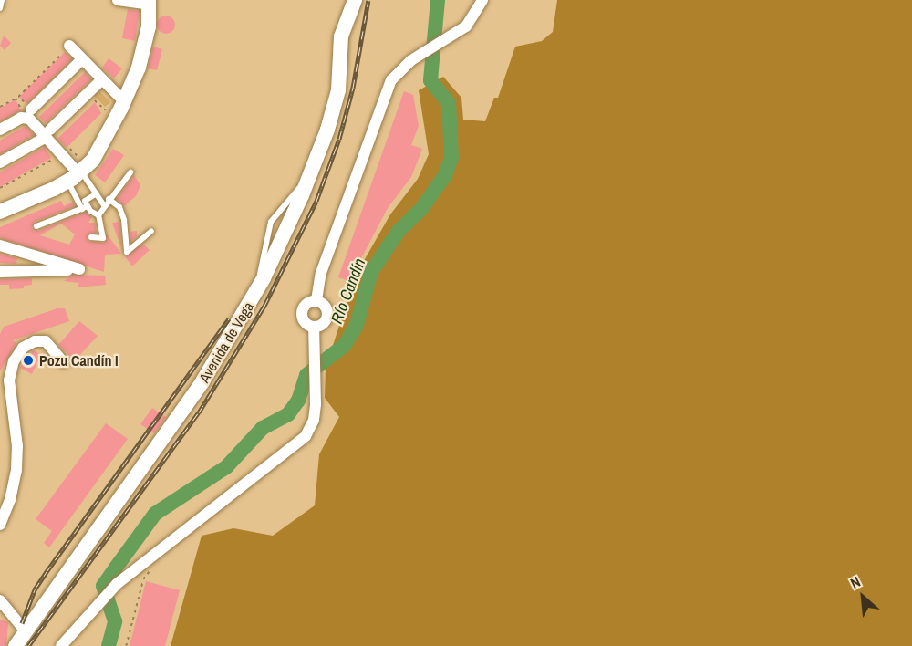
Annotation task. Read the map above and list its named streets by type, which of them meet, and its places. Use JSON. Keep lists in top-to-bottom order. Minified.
{"streets":{"street":["Avenida de Vega"]},"water":["Río Candín"],"places":["Pozu Candín I"],"north":"top left"}
